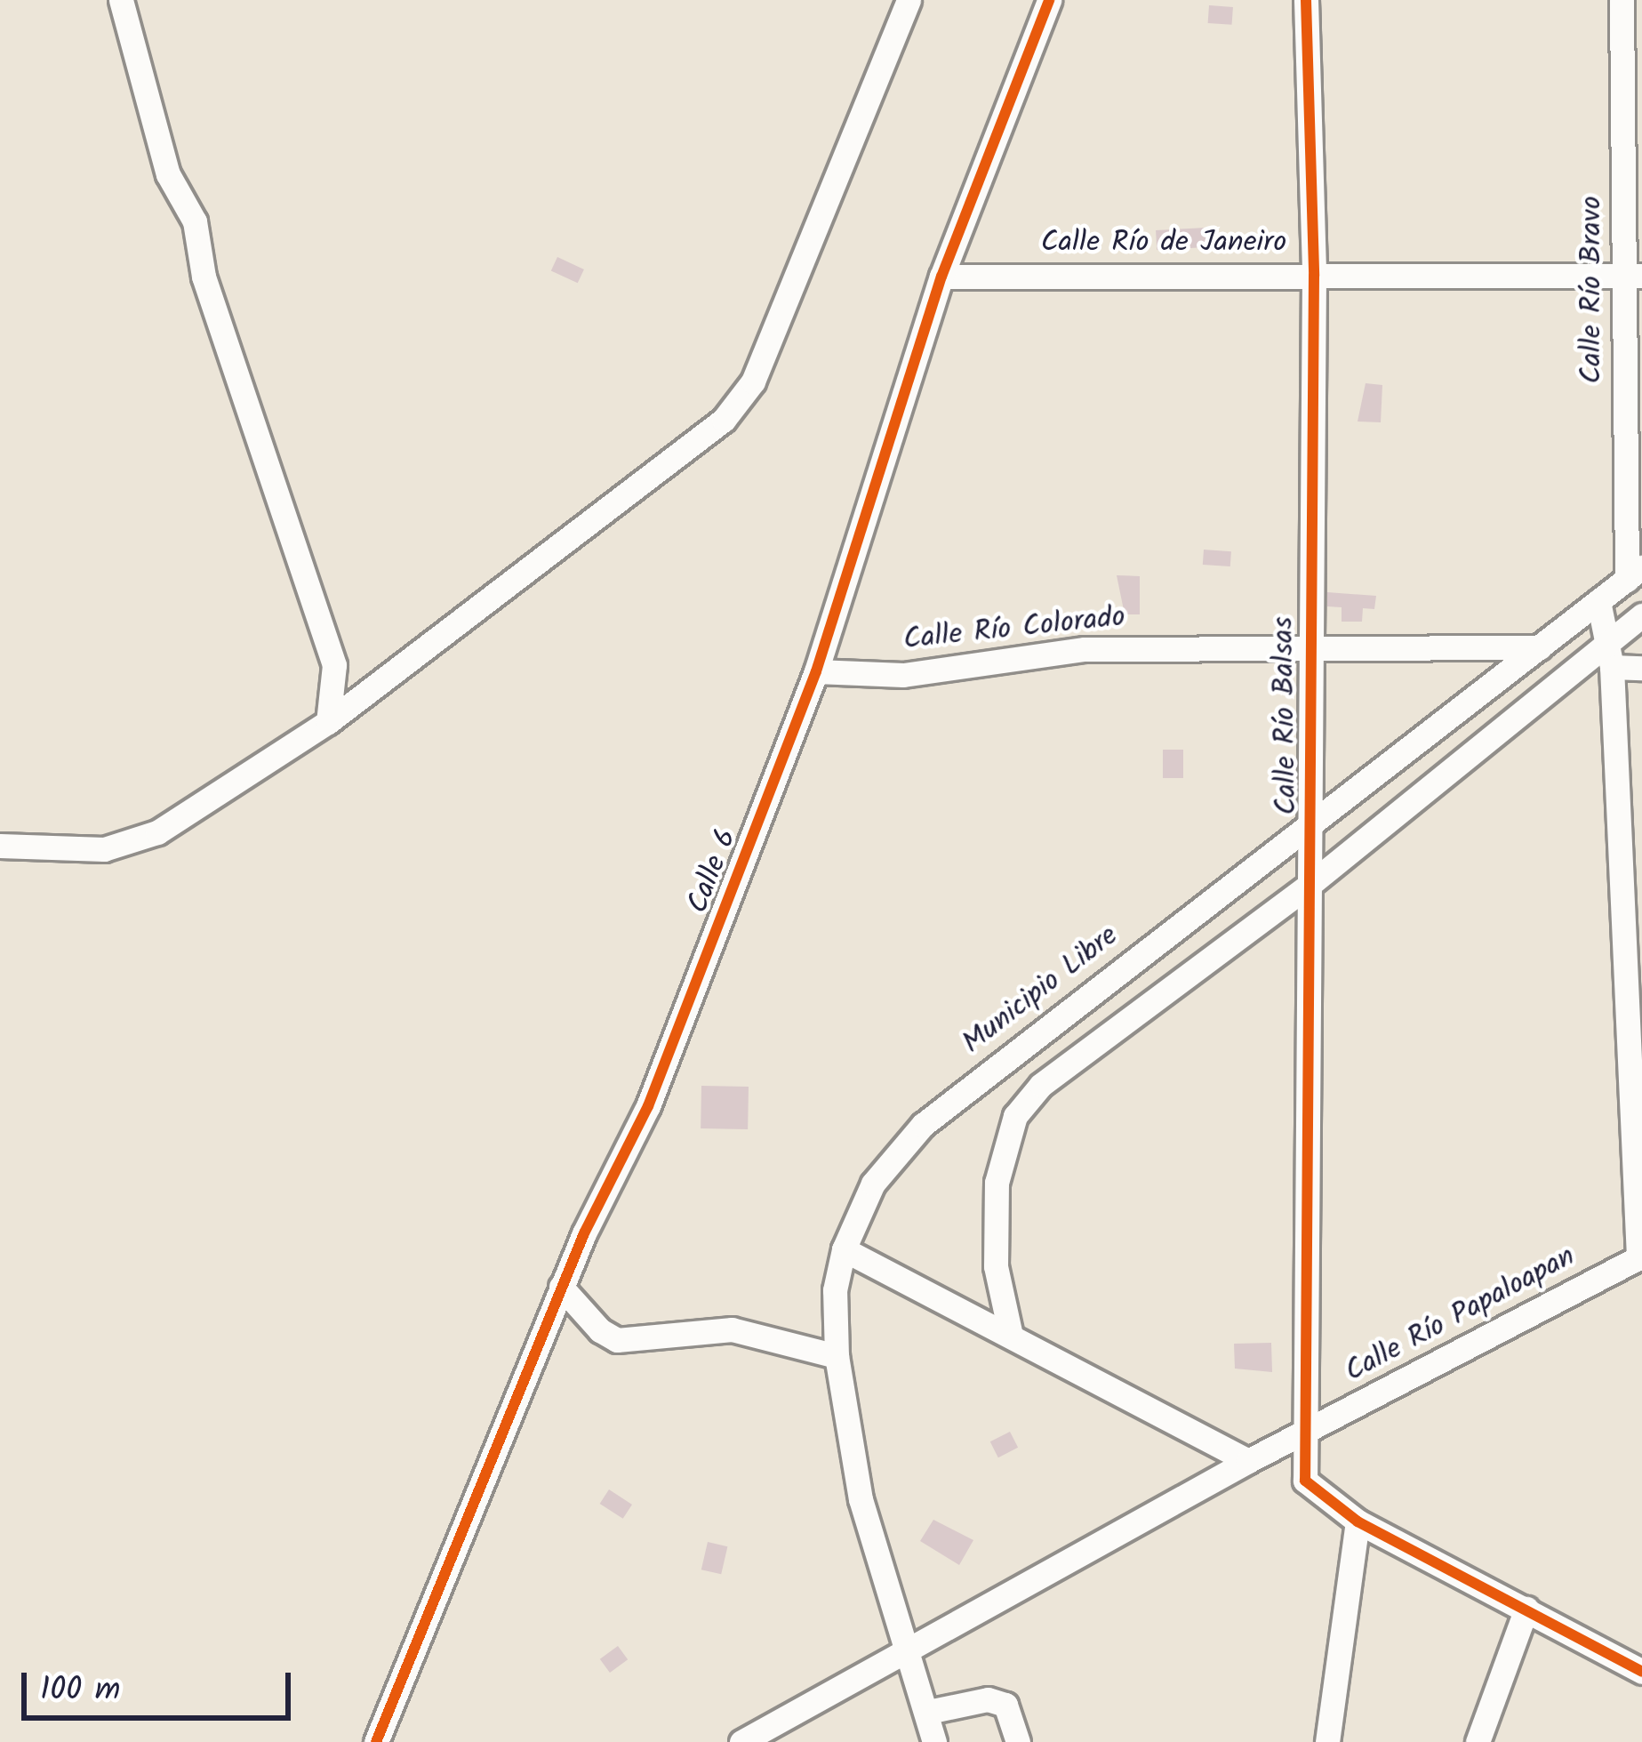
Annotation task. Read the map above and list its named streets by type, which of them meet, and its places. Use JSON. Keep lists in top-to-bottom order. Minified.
{"streets":{"street":["Calle Río de Janeiro","Calle Río Bravo","Calle Río Colorado","Calle Río Balsas","Calle 6","Municipio Libre","Calle Río Papaloapan"]},"crossings":[["Calle Río de Janeiro","Calle Río Bravo"],["Calle Río de Janeiro","Calle Río Balsas"],["Calle Río de Janeiro","Calle 6"],["Calle Río Bravo","Municipio Libre"],["Calle Río Colorado","Calle Río Balsas"],["Calle Río Colorado","Calle 6"],["Calle Río Colorado","Municipio Libre"],["Calle Río Balsas","Municipio Libre"],["Calle Río Balsas","Calle Río Papaloapan"],["Municipio Libre","Calle Río Papaloapan"]],"scale_bar":"100 m"}
